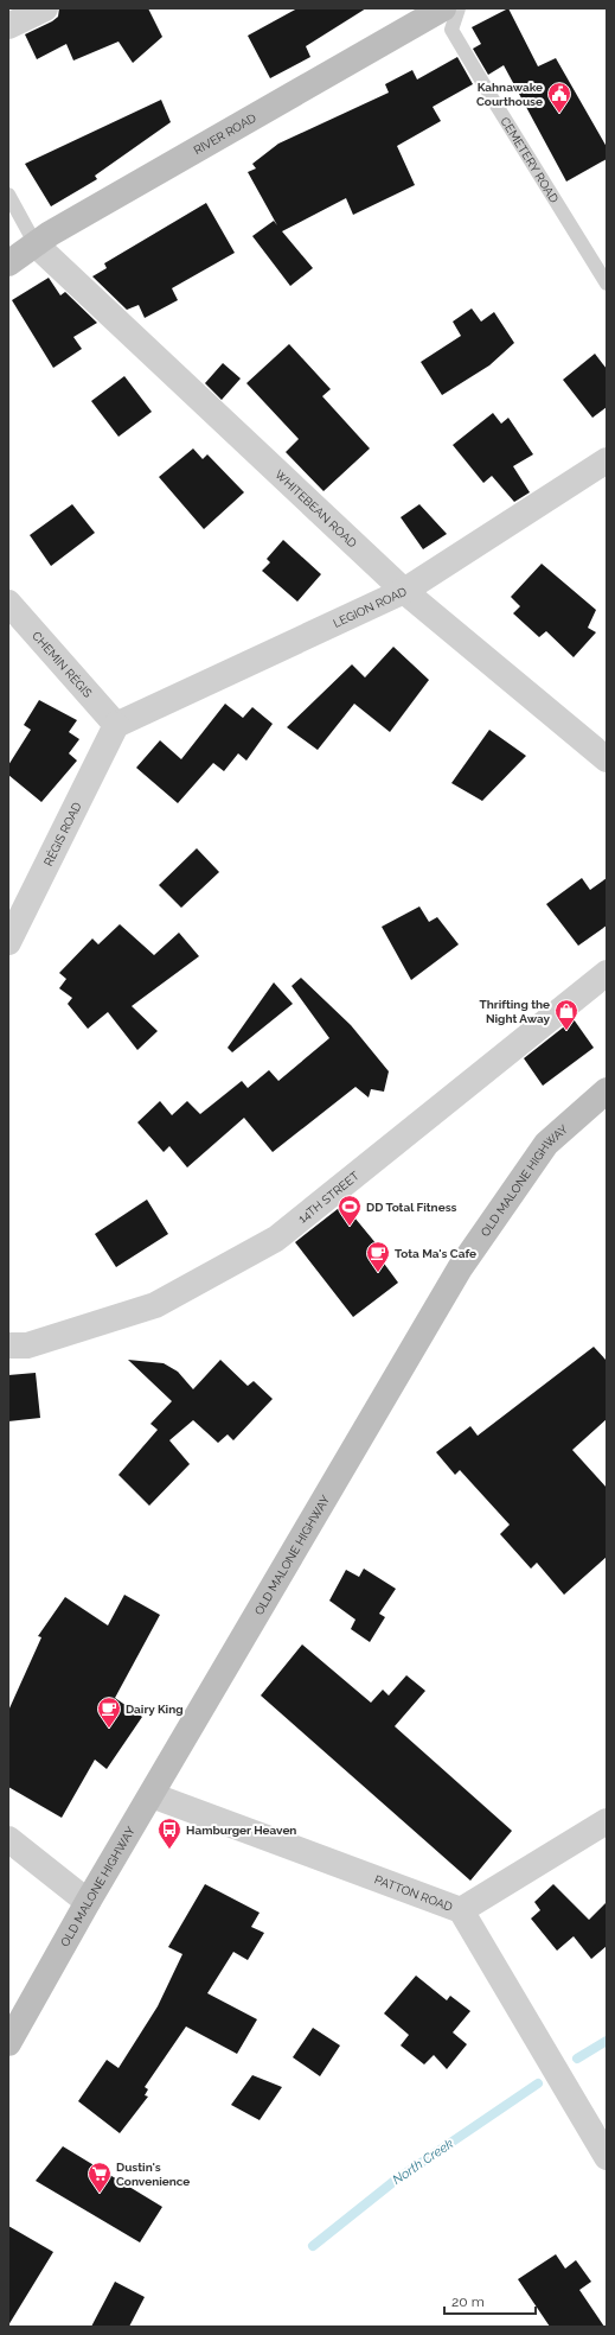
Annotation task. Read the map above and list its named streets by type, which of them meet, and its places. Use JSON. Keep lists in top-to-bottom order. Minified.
{"streets":{"street":["RIVER ROAD","WHITEBEAN ROAD","LEGION ROAD","CHEMIN RÉGIS","RÉGIS ROAD","OLD MALONE HIGHWAY","14TH STREET","PATTON ROAD"],"lane":["CEMETERY ROAD"]},"crossings":[["RIVER ROAD","WHITEBEAN ROAD"],["WHITEBEAN ROAD","LEGION ROAD"],["LEGION ROAD","CHEMIN RÉGIS"],["LEGION ROAD","RÉGIS ROAD"],["CHEMIN RÉGIS","RÉGIS ROAD"],["OLD MALONE HIGHWAY","PATTON ROAD"]],"water":["North Creek"],"places":{"public building":["Kahnawake Courthouse"],"shop":["Thrifting the Night Away"],"sports":["DD Total Fitness"],"cafe":["Tota Ma's Cafe","Dairy King"],"bus stop":["Hamburger Heaven"],"supermarket":["Dustin's Convenience"]},"scale_bar":"20 m"}
